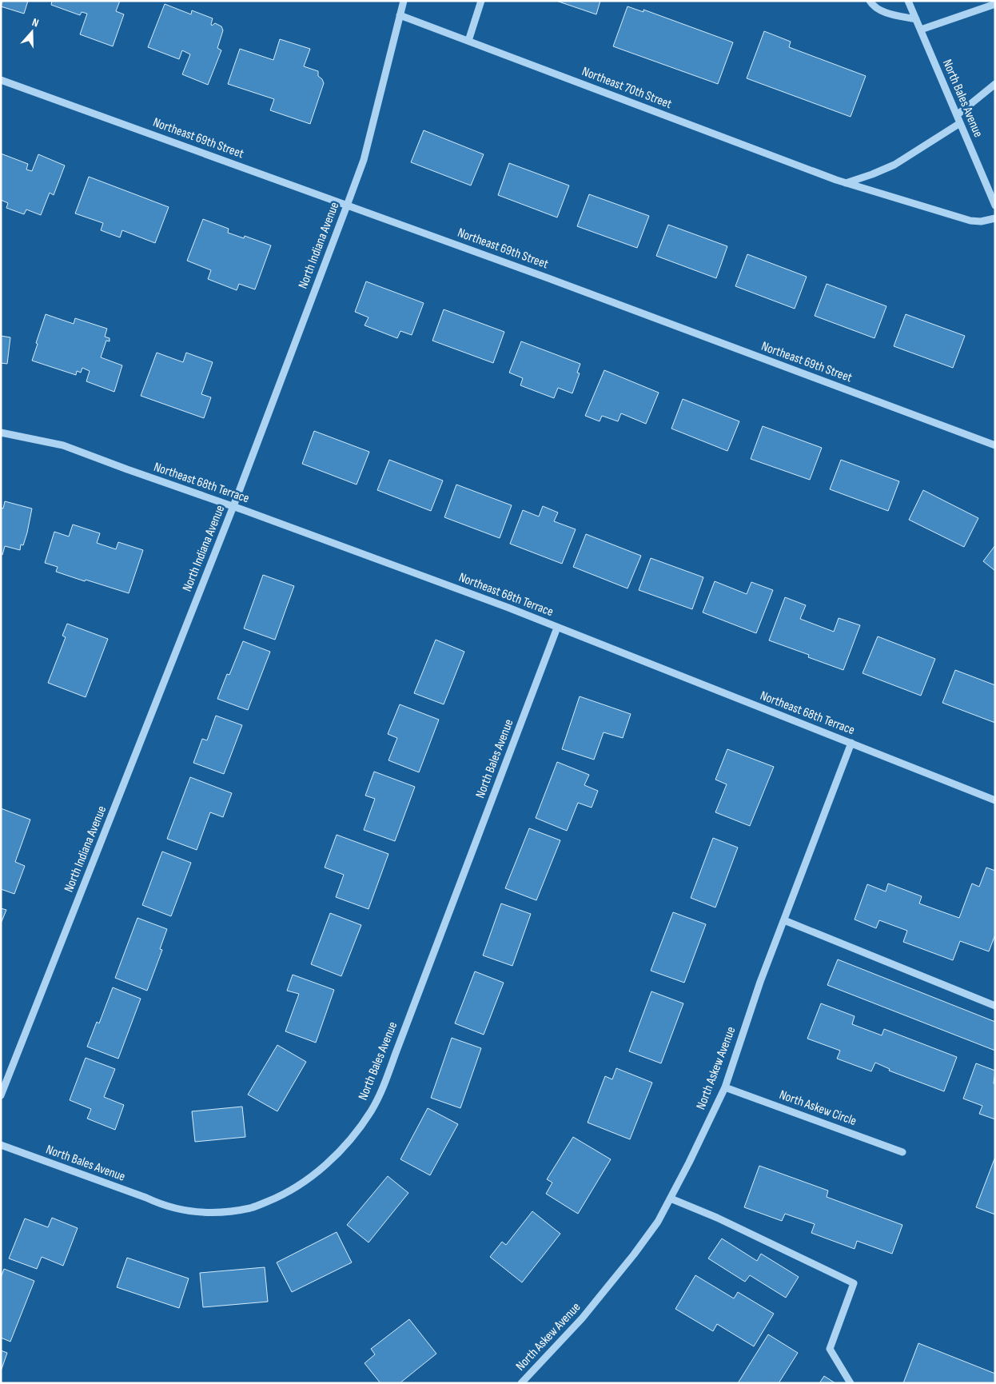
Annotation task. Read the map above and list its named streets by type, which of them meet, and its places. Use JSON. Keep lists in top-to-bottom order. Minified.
{"streets":{"street":["Northeast 70th Street","North Bales Avenue","Northeast 69th Street","North Indiana Avenue","Northeast 68th Terrace","North Askew Avenue","North Askew Circle"]},"crossings":[["Northeast 70th Street","North Indiana Avenue"],["North Bales Avenue","Northeast 68th Terrace"],["Northeast 69th Street","North Indiana Avenue"],["North Indiana Avenue","Northeast 68th Terrace"],["Northeast 68th Terrace","North Askew Avenue"],["North Askew Avenue","North Askew Circle"]],"north":"top"}
